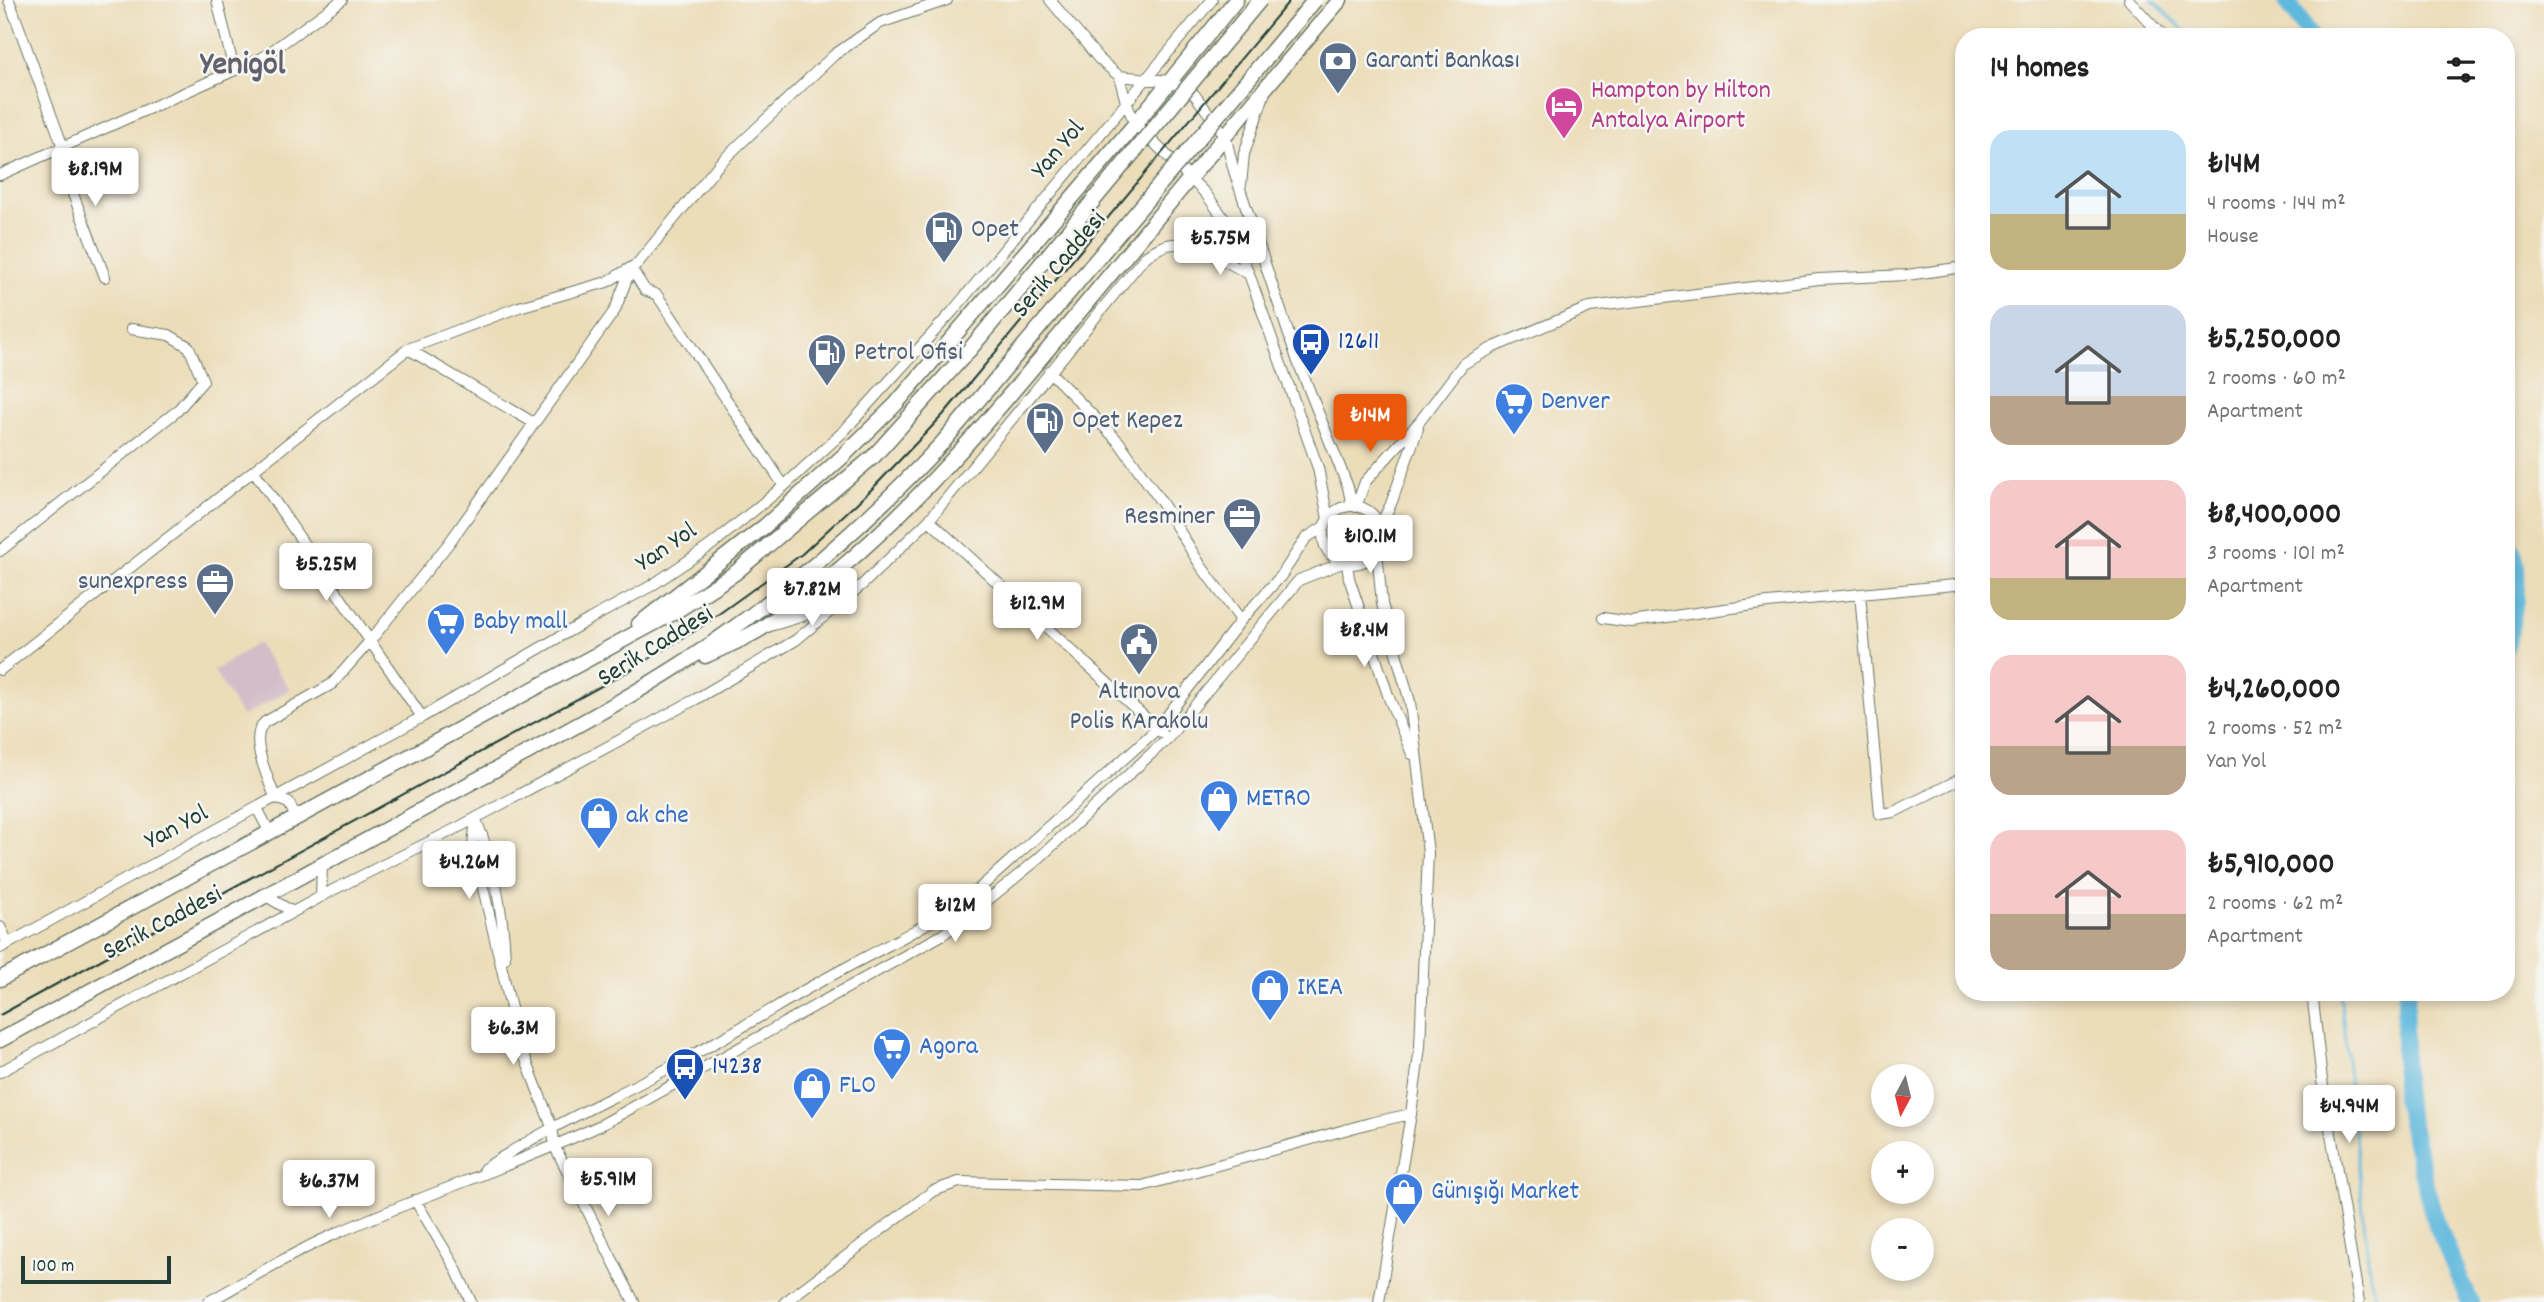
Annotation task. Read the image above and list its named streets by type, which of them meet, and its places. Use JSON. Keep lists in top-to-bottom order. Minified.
{"streets":{"highway":["Serik Caddesi"],"street":["Yan Yol"]},"districts":["Yenigöl"],"places":{"bank":["Garanti Bankası"],"hotel":["Hampton by Hilton Antalya Airport"],"fuel station":["Opet","Petrol Ofisi","Opet Kepez"],"bus stop":["12611","14238"],"supermarket":["Denver","Baby mall","Agora"],"office":["Resminer","sunexpress"],"public building":["Altınova Polis KArakolu"],"shop":["METRO","ak che","IKEA","FLO","Günışığı Market"]},"scale_bar":"100 m","north":"bottom","page":{"heading":"14 homes","list":[{"name":"₺14M","note":"4 rooms · 144 m² · House"},{"name":"₺5,250,000","note":"2 rooms · 60 m² · Apartment"},{"name":"₺8,400,000","note":"3 rooms · 101 m² · Apartment"},{"name":"₺4,260,000","note":"2 rooms · 52 m² · Yan Yol"},{"name":"₺5,910,000","note":"2 rooms · 62 m² · Apartment"}],"price":["₺8.19M","₺5.75M","₺14M","₺10.1M","₺5.25M","₺7.82M","₺12.9M","₺8.4M","₺4.26M","₺12M","₺6.3M","₺4.94M","₺5.91M","₺6.37M"],"map_buttons":["+","−"],"scale":"100 m"}}
